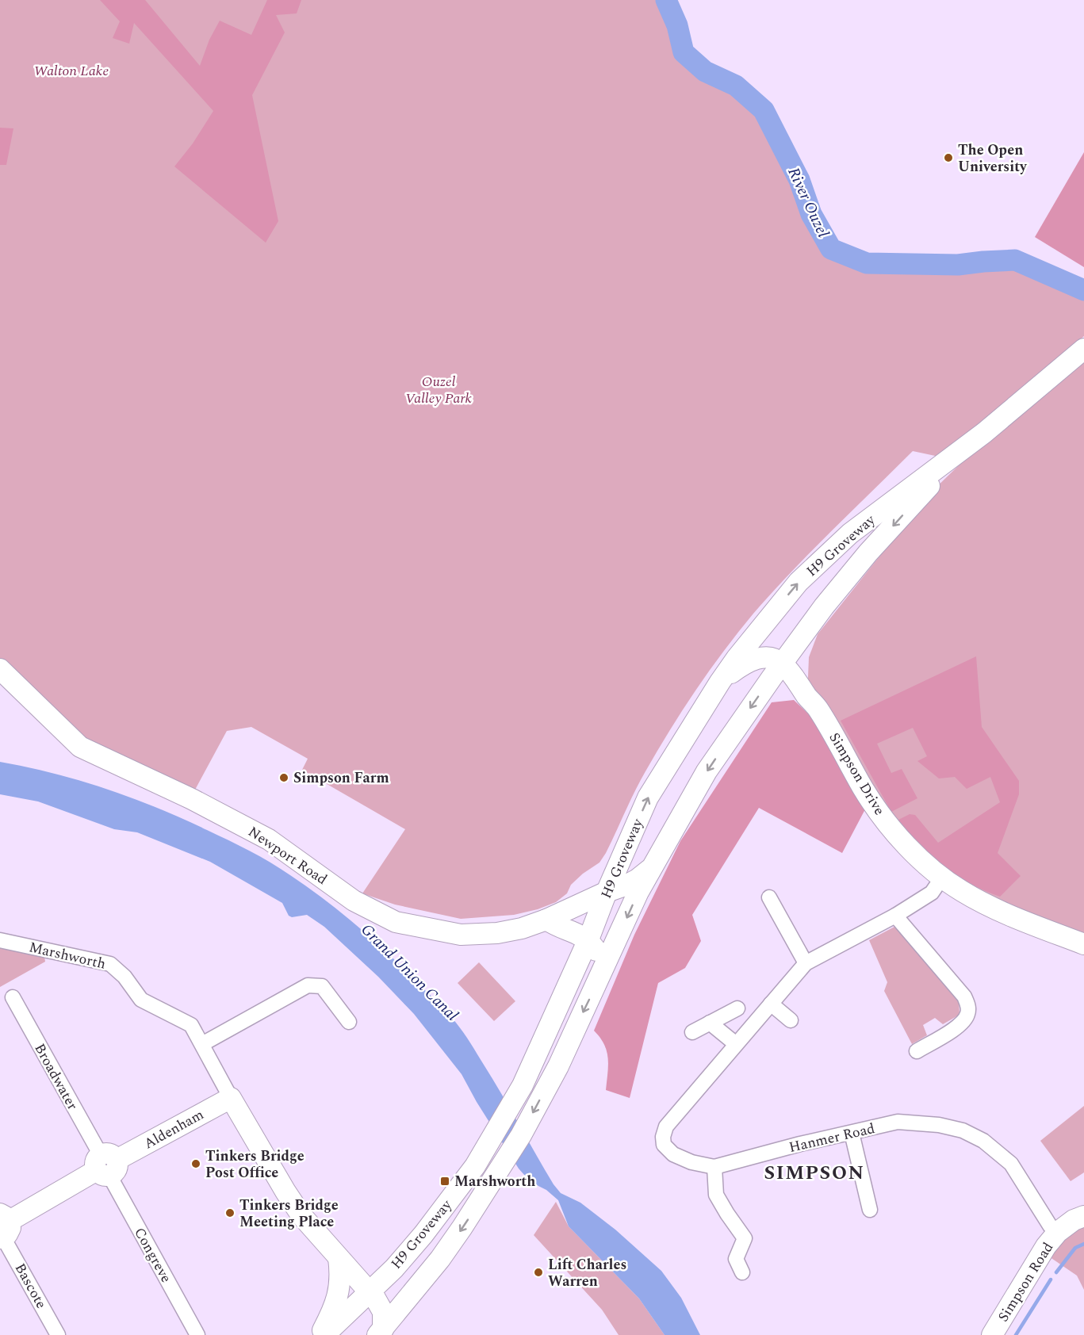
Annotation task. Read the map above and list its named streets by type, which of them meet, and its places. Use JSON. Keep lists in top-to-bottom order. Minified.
{"streets":{"street":["H9 Groveway","Simpson Drive","Newport Road","Marshworth","Broadwater","Aldenham","Hanmer Road","Congreve","Simpson Road","Bascote"]},"crossings":[["H9 Groveway","Simpson Drive"],["H9 Groveway","Newport Road"],["H9 Groveway","Marshworth"],["Simpson Drive","Hanmer Road"],["Marshworth","Aldenham"],["Broadwater","Aldenham"],["Broadwater","Congreve"],["Aldenham","Congreve"],["Aldenham","Bascote"],["Hanmer Road","Simpson Road"]],"districts":["SIMPSON"],"water":["River Ouzel","Grand Union Canal"],"parks":["Walton Lake","Ouzel Valley Park"],"places":{"other":["The Open University","Simpson Farm","Tinkers Bridge Post Office","Tinkers Bridge Meeting Place","Lift Charles Warren"],"transit":["Marshworth"]}}
